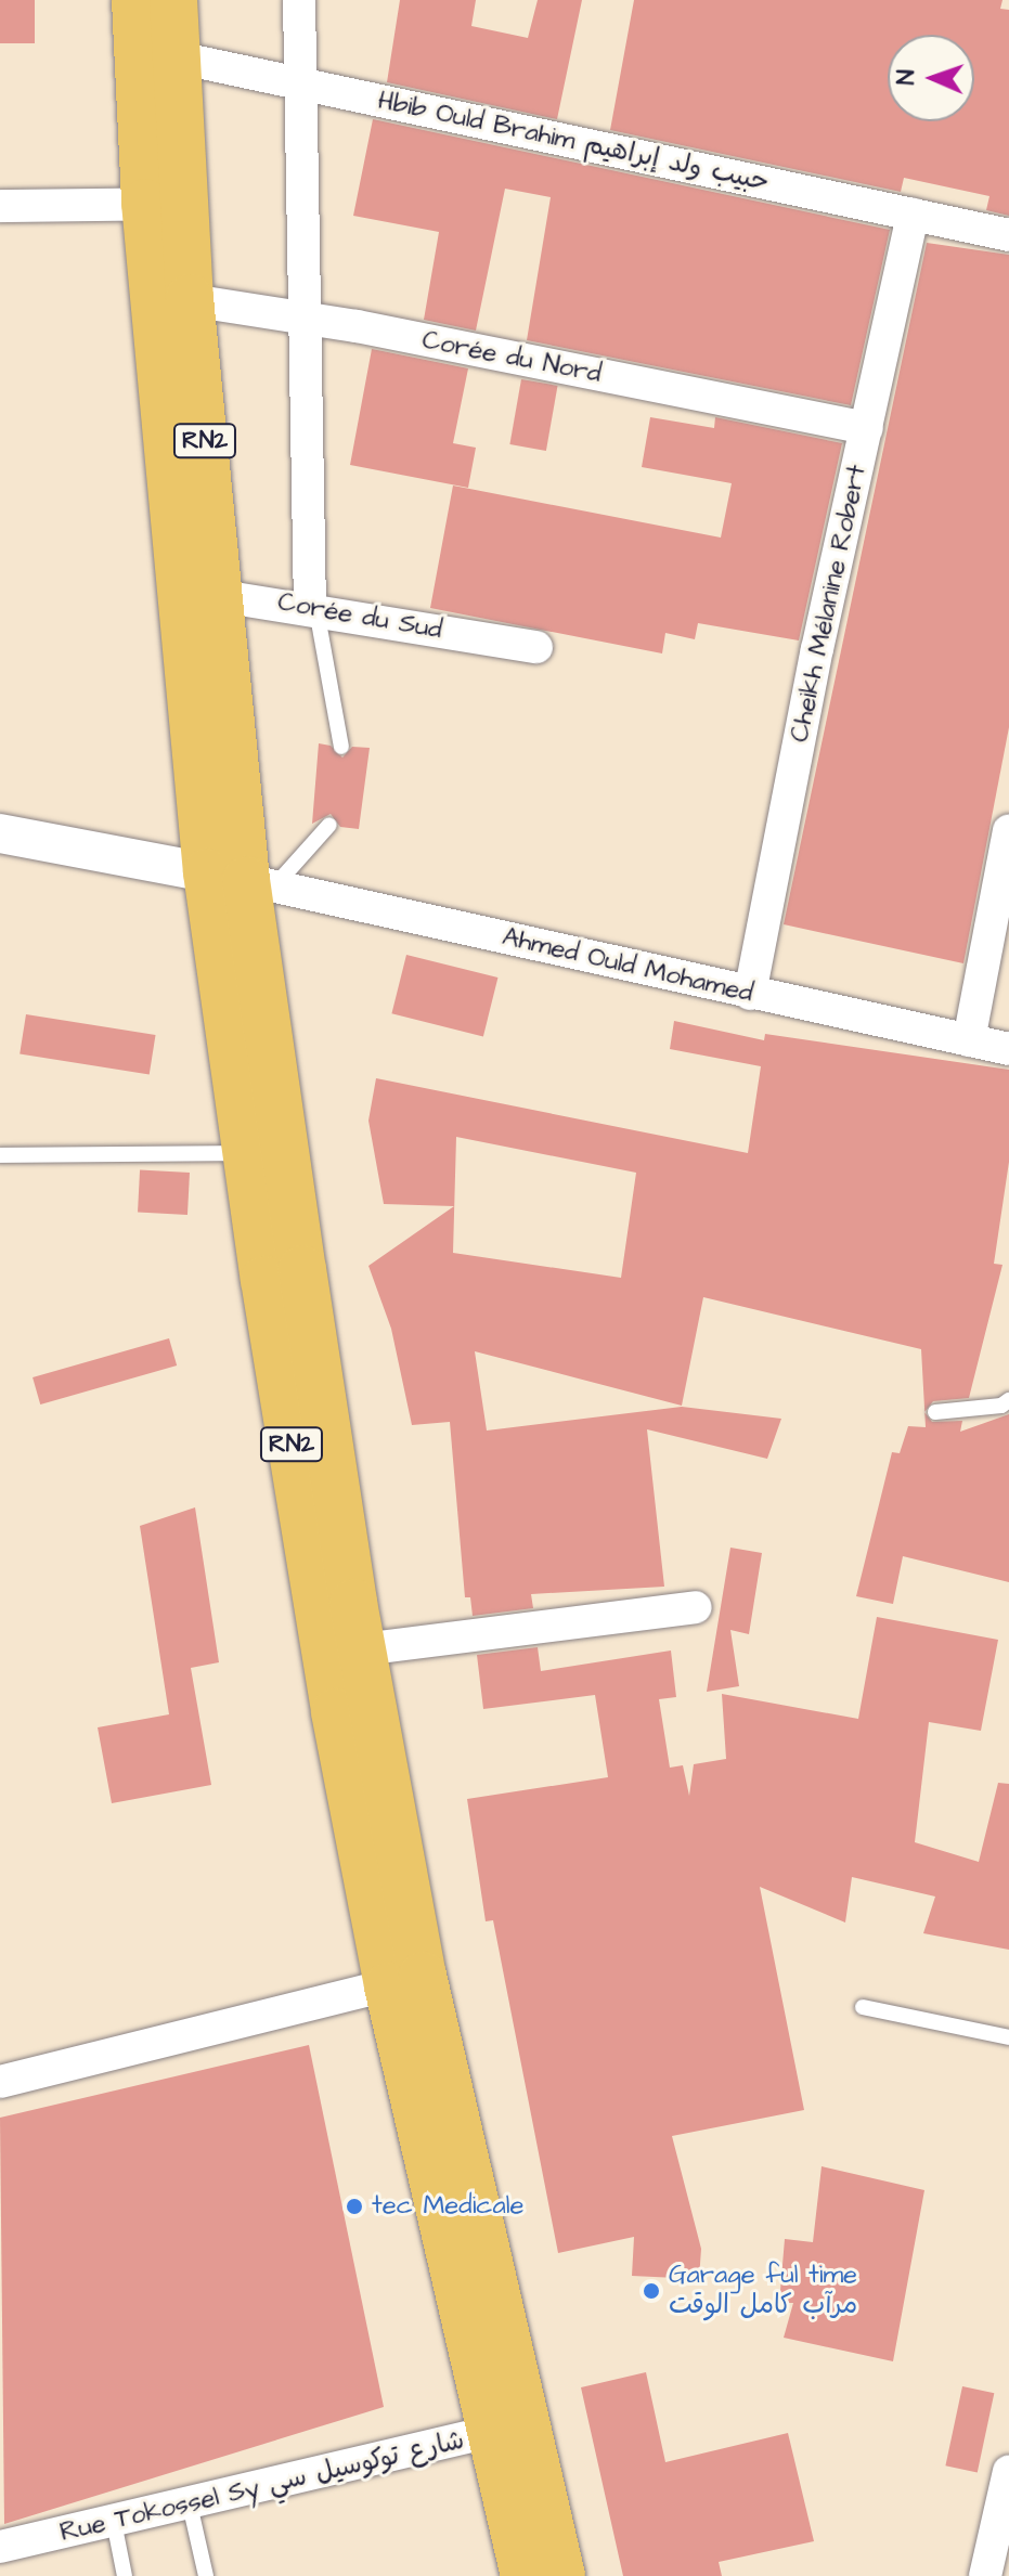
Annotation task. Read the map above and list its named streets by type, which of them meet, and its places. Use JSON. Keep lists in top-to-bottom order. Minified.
{"streets":{"highway":["RN2"],"street":["Hbib Ould Brahim حبيب ولد إبراهيم","Corée du Nord","Cheikh Mélanine Robert","Corée du Sud","Ahmed Ould Mohamed","Rue Tokossel Sy شارع توكوسيل سي"]},"crossings":[["Hbib Ould Brahim حبيب ولد إبراهيم","RN2"],["Hbib Ould Brahim حبيب ولد إبراهيم","Cheikh Mélanine Robert"],["Corée du Nord","RN2"],["Corée du Nord","Cheikh Mélanine Robert"],["RN2","Corée du Sud"],["RN2","Ahmed Ould Mohamed"],["RN2","Rue Tokossel Sy شارع توكوسيل سي"],["Cheikh Mélanine Robert","Ahmed Ould Mohamed"]],"places":["tec Medicale","Garage ful time مرآب كامل الوقت"],"north":"left"}
